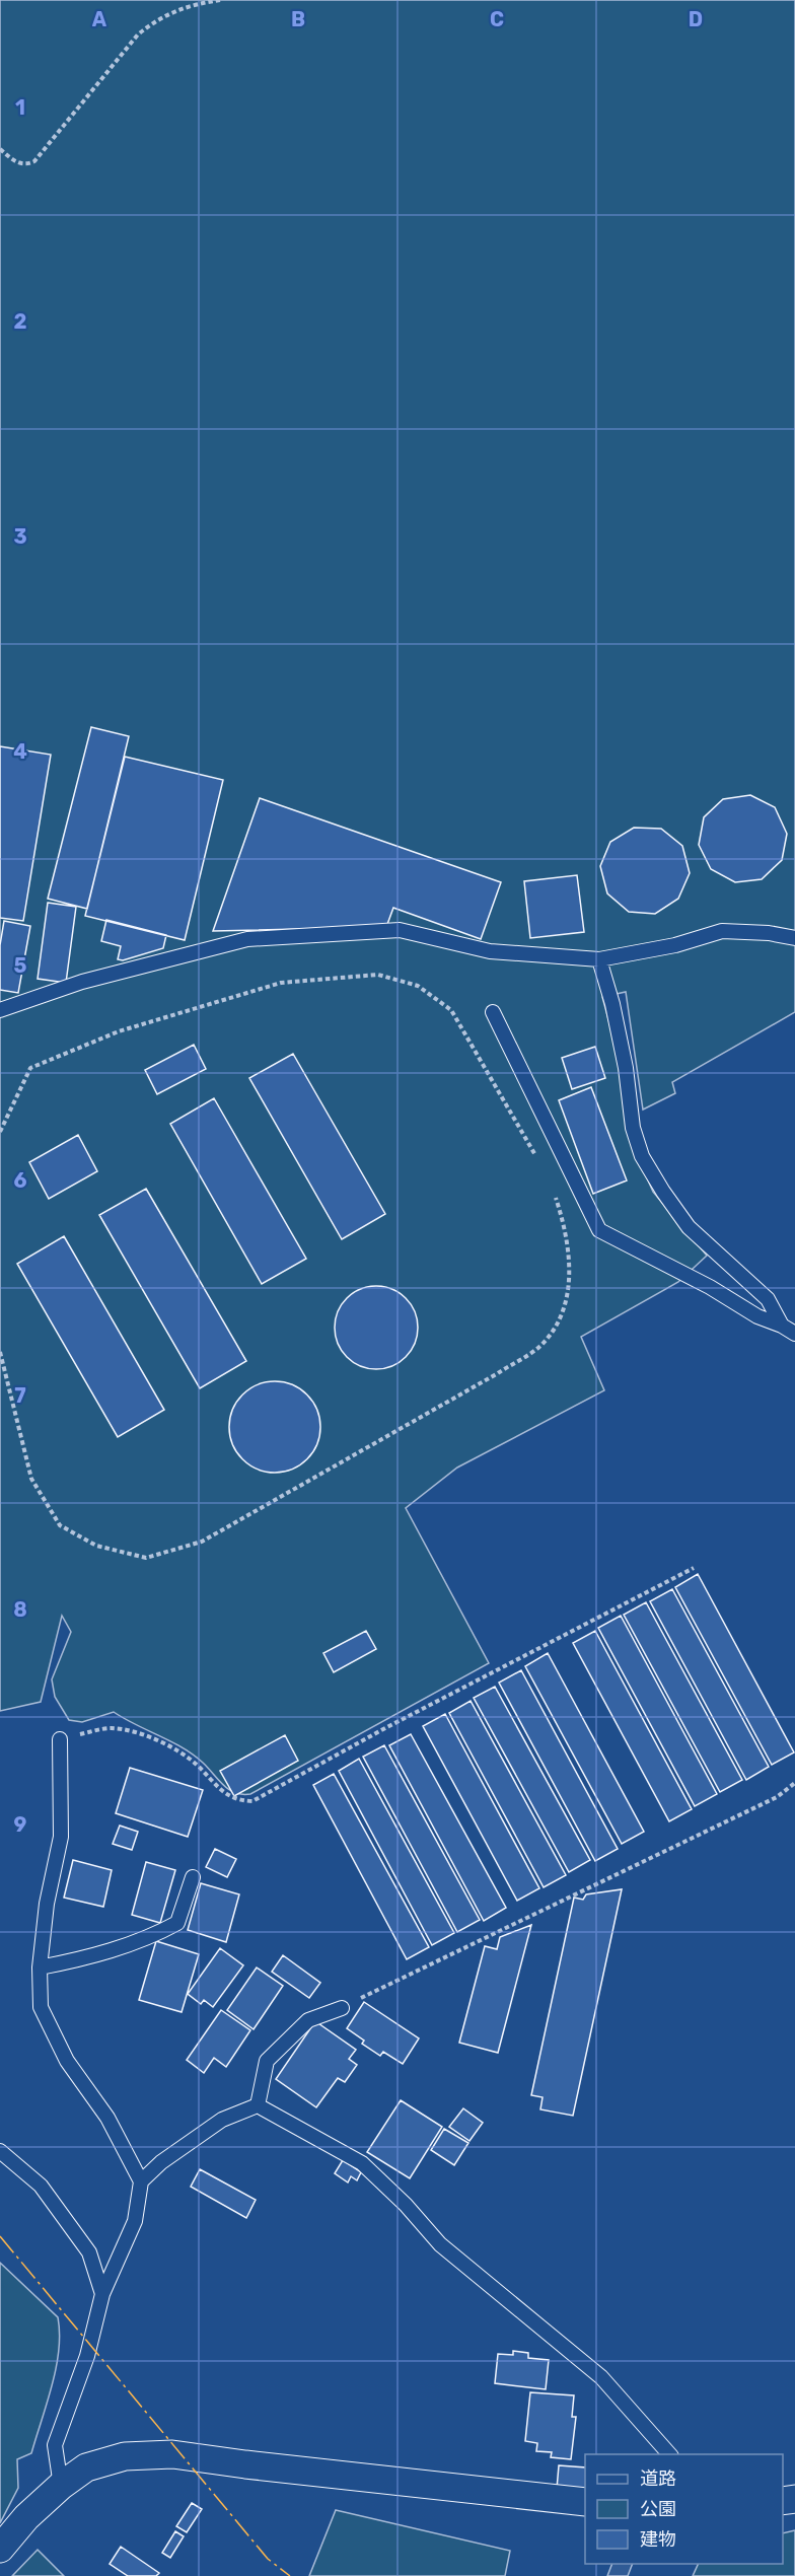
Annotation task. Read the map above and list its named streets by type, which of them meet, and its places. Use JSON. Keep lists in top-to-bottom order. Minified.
{"legend":["道路","公園","建物"],"grid":{"columns":["A","B","C","D"],"rows":["1","2","3","4","5","6","7","8","9"]}}
